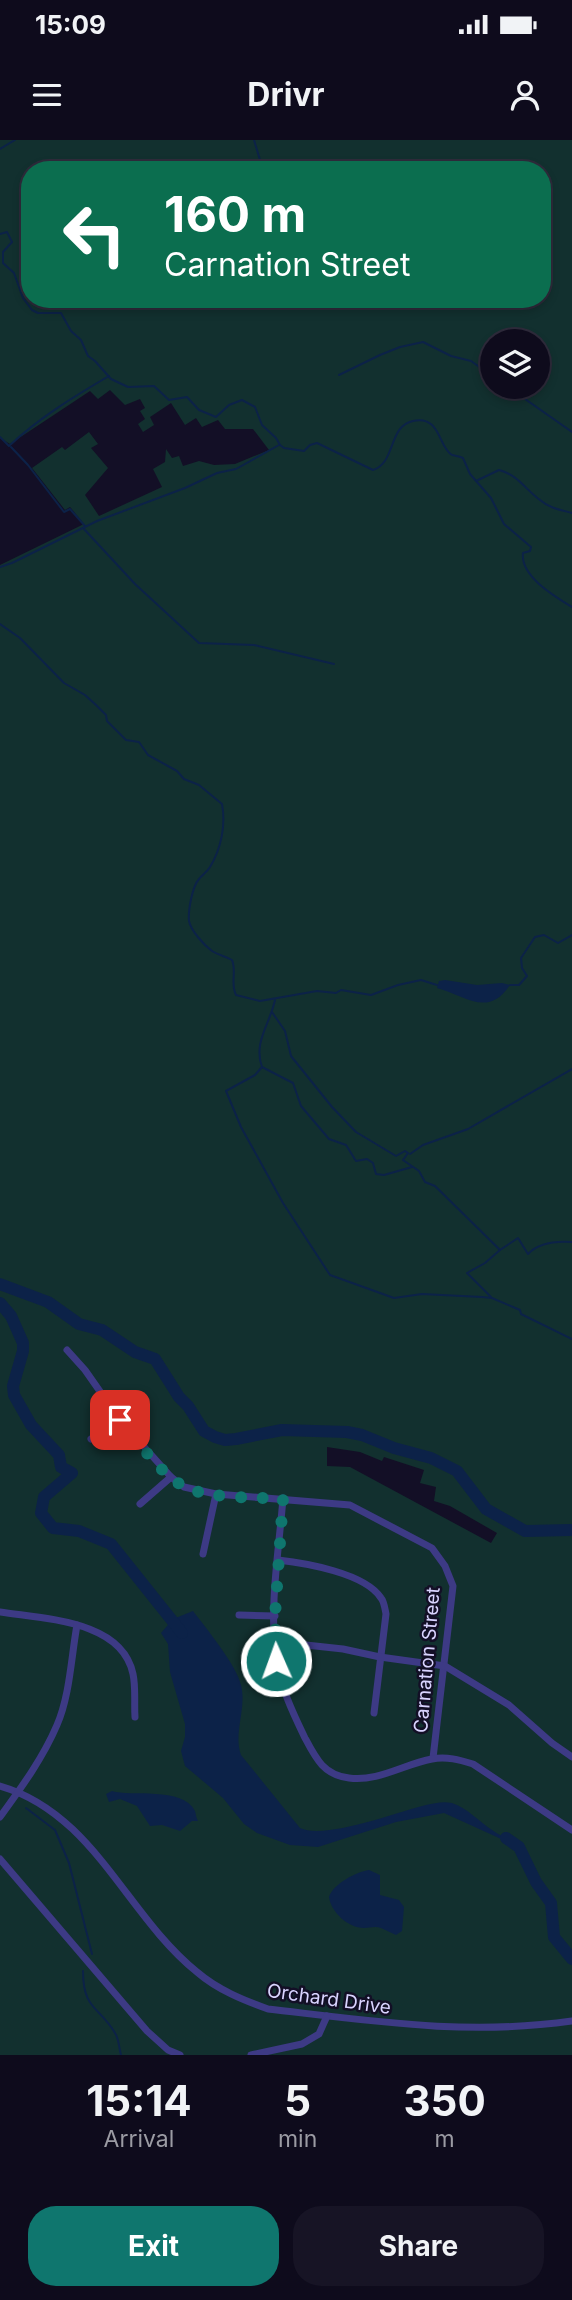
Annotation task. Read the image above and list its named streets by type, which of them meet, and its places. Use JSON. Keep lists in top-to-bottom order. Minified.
{"streets":{"street":["Carnation Street","Orchard Drive"]},"page":{"status":"15:09","header":"Drivr","turn":["160 m","Carnation Street"],"eta":["15:14","Arrival","5","min","350","m"],"buttons":["Exit","Share"]}}
